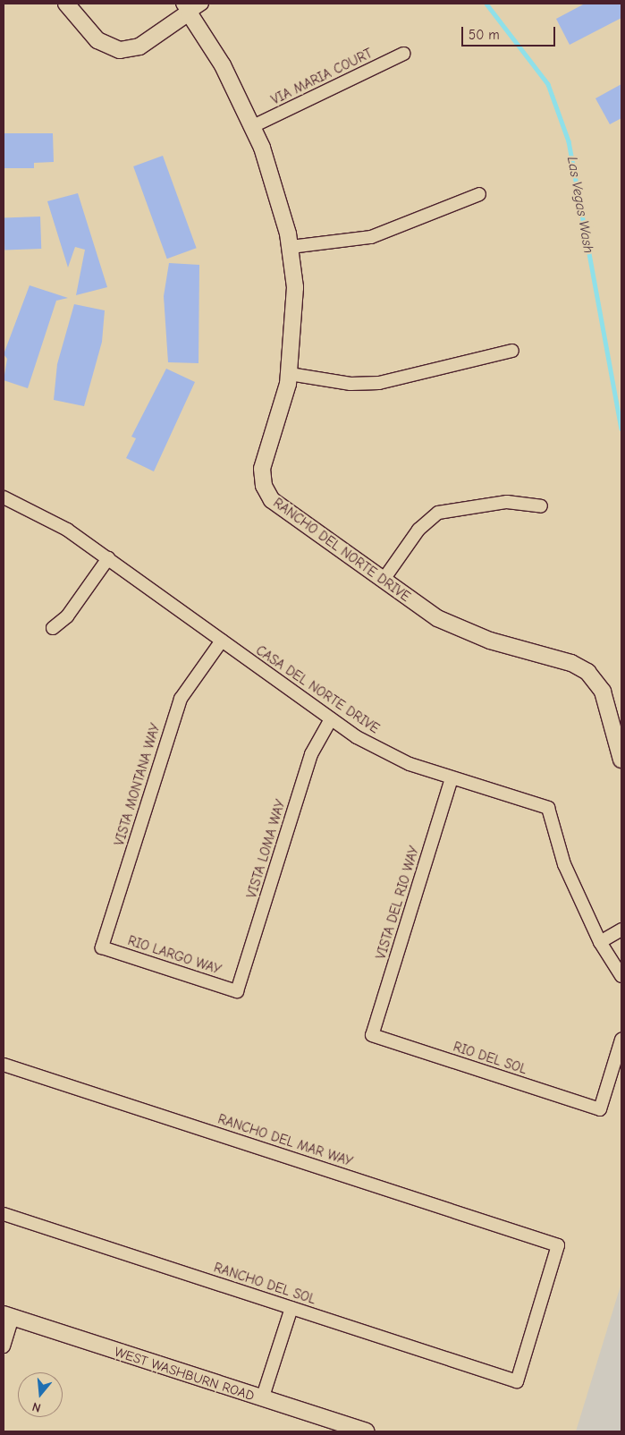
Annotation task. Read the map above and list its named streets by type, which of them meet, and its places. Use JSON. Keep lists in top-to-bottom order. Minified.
{"streets":{"street":["VIA MARIA COURT","RANCHO DEL NORTE DRIVE","CASA DEL NORTE DRIVE","VISTA MONTANA WAY","VISTA LOMA WAY","VISTA DEL RIO WAY","RIO LARGO WAY","RIO DEL SOL","RANCHO DEL MAR WAY","RANCHO DEL SOL","WEST WASHBURN ROAD"]},"crossings":[["VIA MARIA COURT","RANCHO DEL NORTE DRIVE"],["CASA DEL NORTE DRIVE","VISTA MONTANA WAY"],["CASA DEL NORTE DRIVE","VISTA LOMA WAY"],["CASA DEL NORTE DRIVE","VISTA DEL RIO WAY"],["VISTA MONTANA WAY","RIO LARGO WAY"],["VISTA LOMA WAY","RIO LARGO WAY"],["VISTA DEL RIO WAY","RIO DEL SOL"],["RANCHO DEL MAR WAY","RANCHO DEL SOL"]],"water":["Las Vegas Wash"],"scale_bar":"50 m","north":"bottom"}
